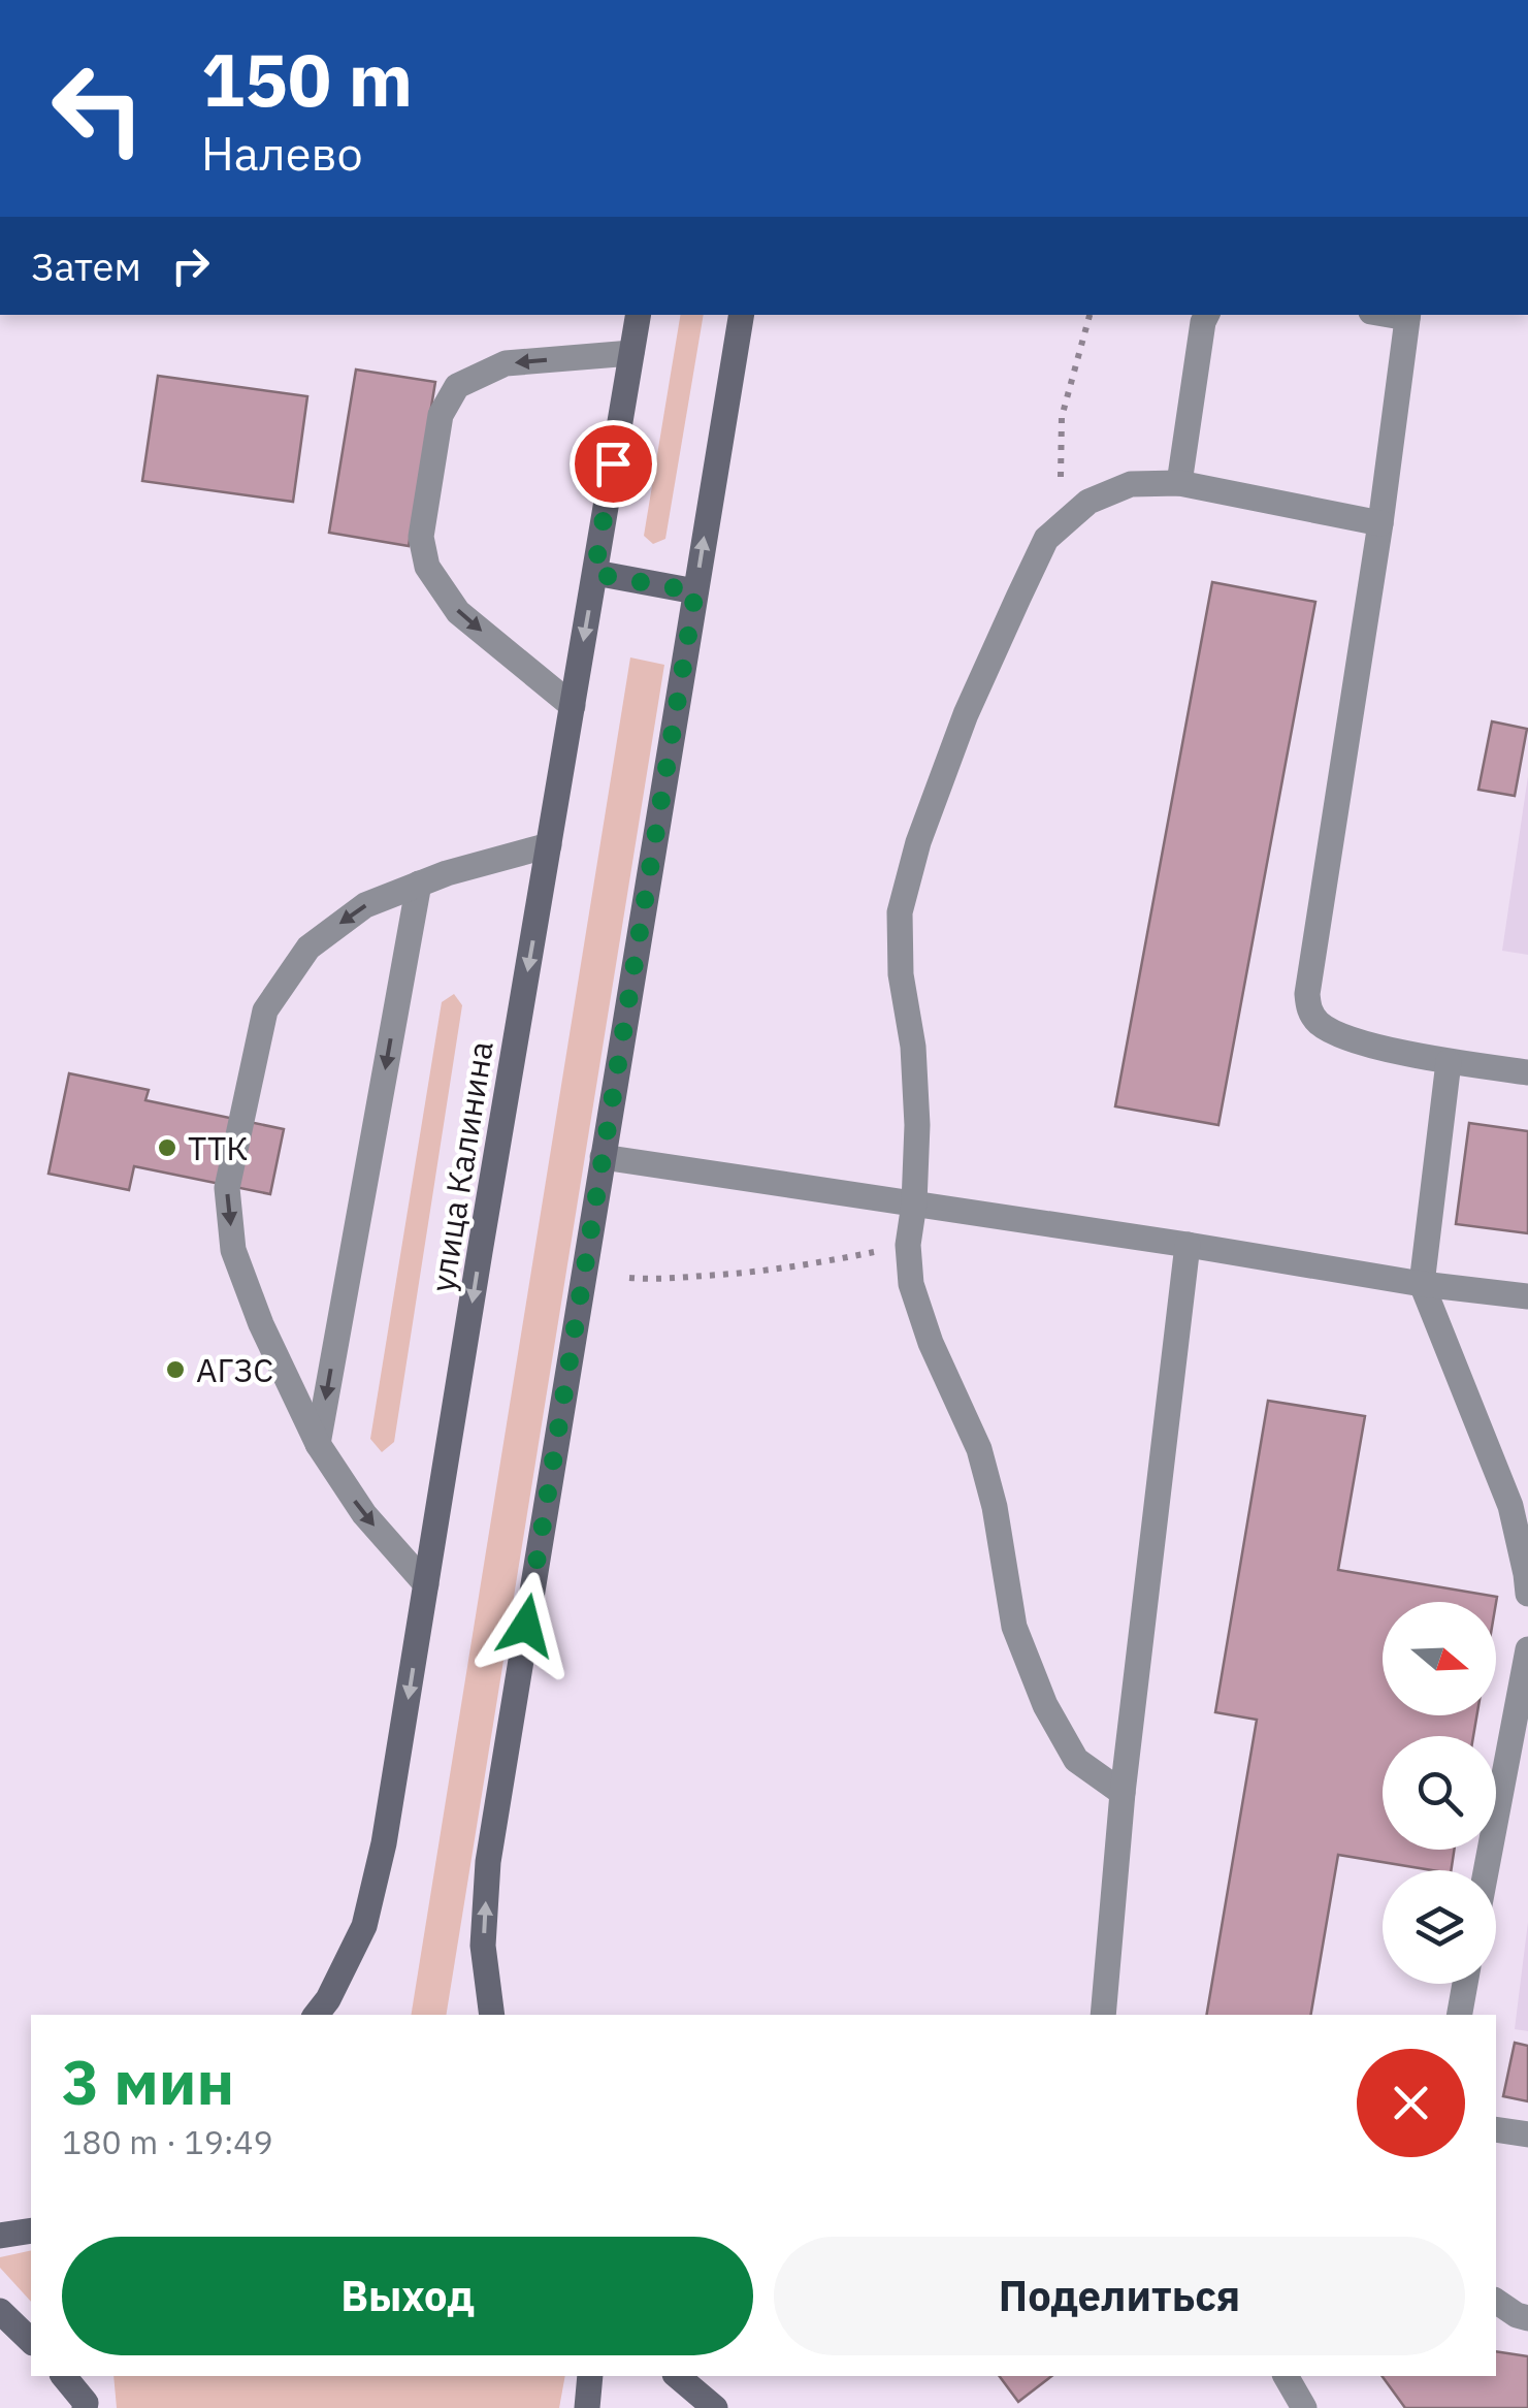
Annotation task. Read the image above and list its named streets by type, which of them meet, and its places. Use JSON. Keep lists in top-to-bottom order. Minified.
{"streets":{"main road":["улица Калинина"]},"places":["ТТК","АГЗС"],"north":"right","page":{"turn":["150 m","Налево"],"then":"Затем","heading":["3 мин","180 m · 19:49"],"buttons":["Выход","Поделиться"]}}
